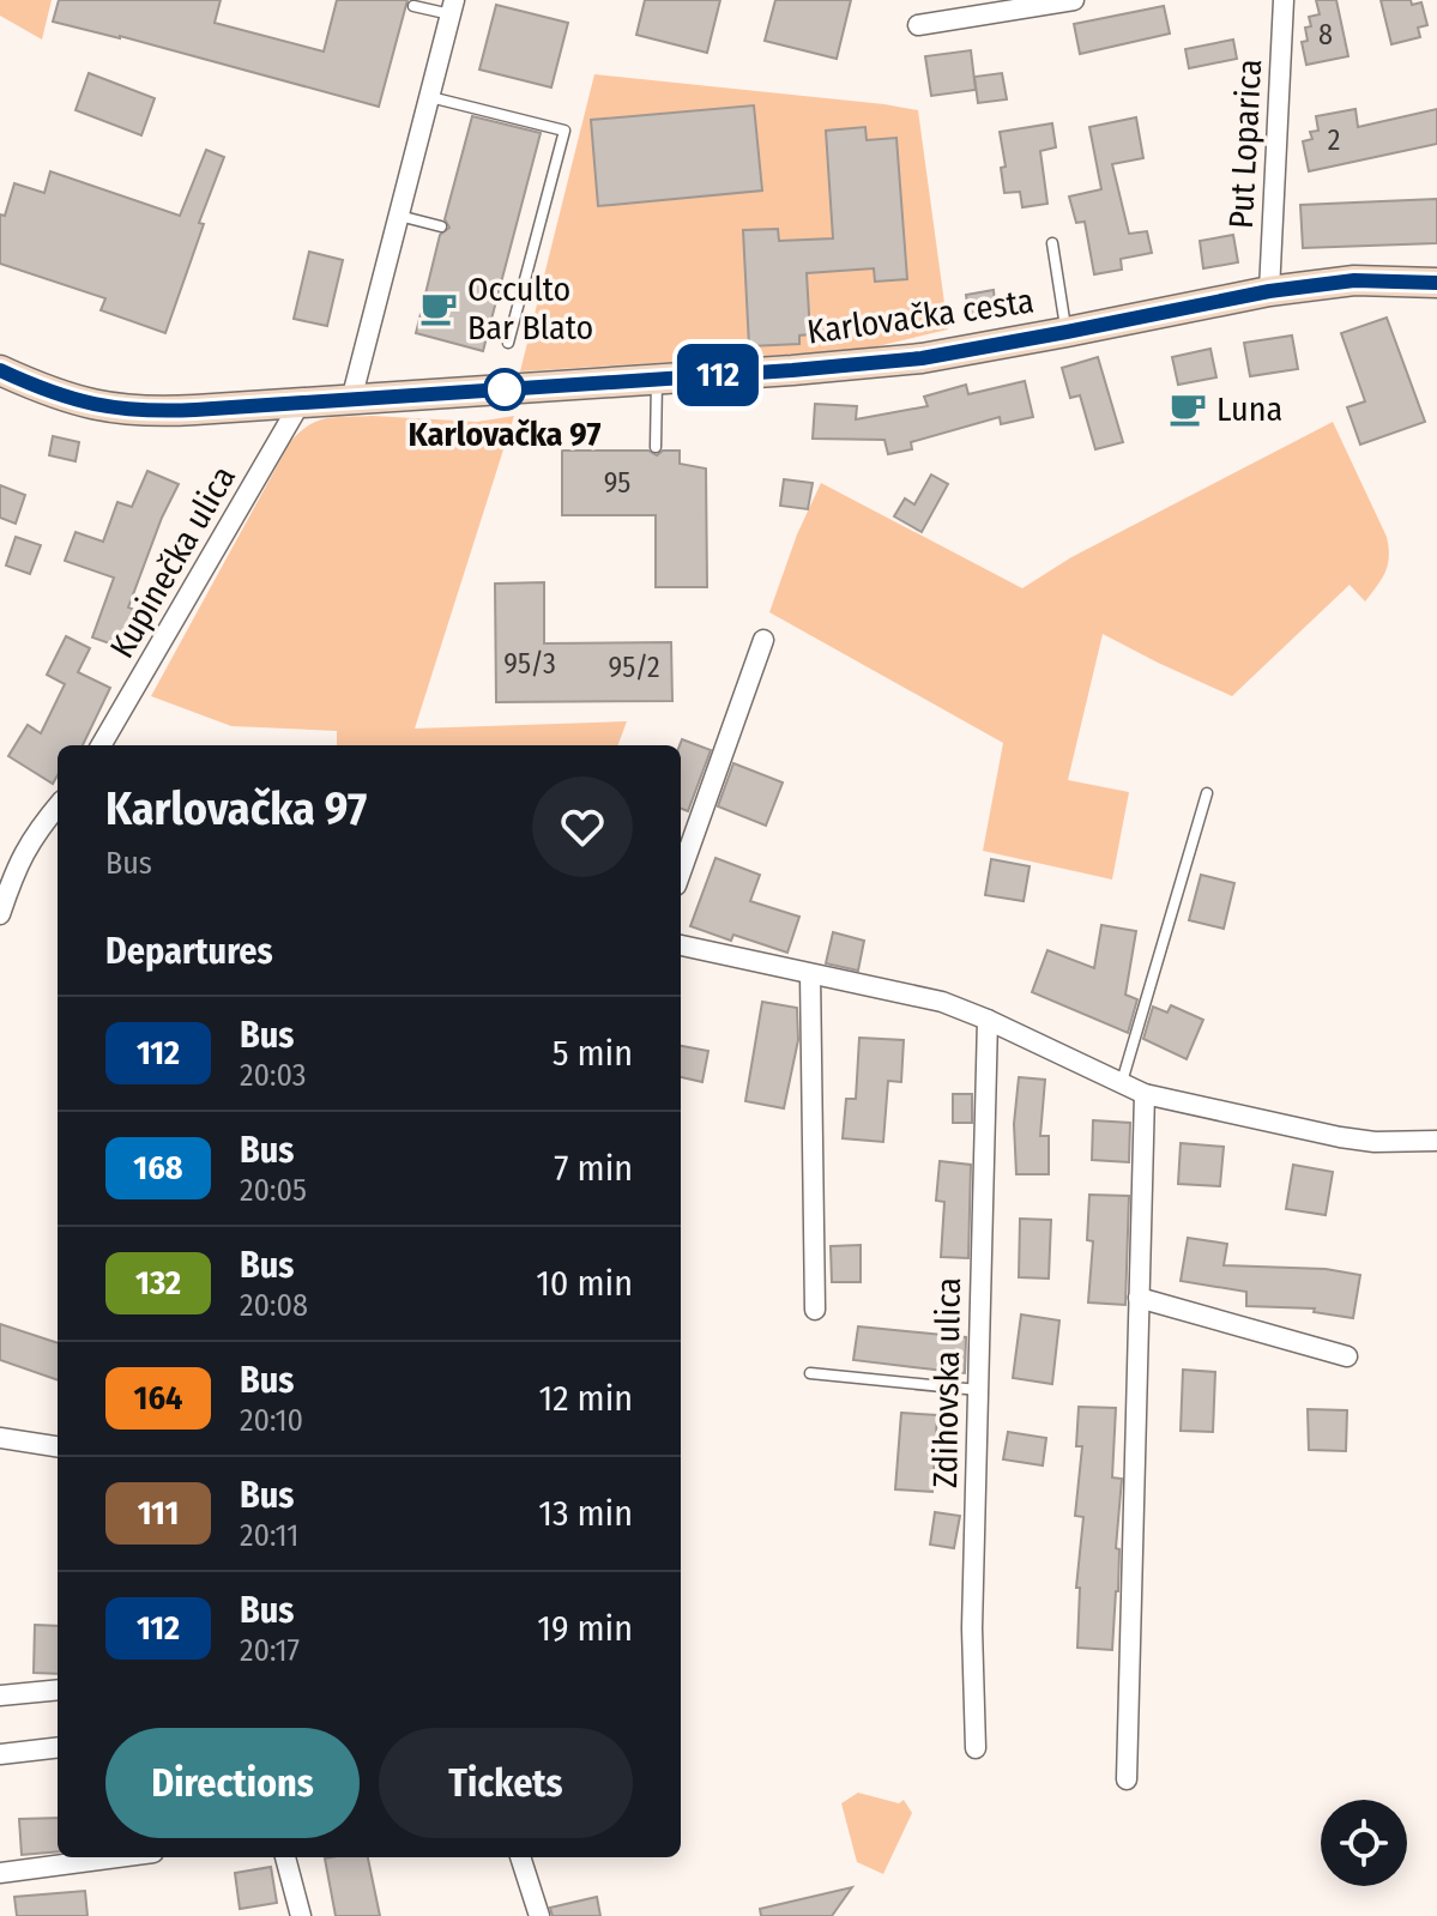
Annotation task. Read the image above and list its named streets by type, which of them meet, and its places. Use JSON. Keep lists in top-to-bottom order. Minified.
{"streets":{"street":["Put Loparica","Karlovačka cesta","Kupinečka ulica","Zdihovska ulica"]},"crossings":[["Put Loparica","Karlovačka cesta"],["Karlovačka cesta","Kupinečka ulica"]],"places":{"cafe":["Occulto Bar Blato","Luna"],"other":["Karlovačka 97"]},"lines":["bus line 112"],"house_numbers":["8","2","95","95/3","95/2"],"page":{"on_map":"112","heading":[["Karlovačka 97","Bus"],"Departures"],"list":[{"mark":"112","name":"Bus","note":"20:03","value":"5 min"},{"mark":"168","name":"Bus","note":"20:05","value":"7 min"},{"mark":"132","name":"Bus","note":"20:08","value":"10 min"},{"mark":"164","name":"Bus","note":"20:10","value":"12 min"},{"mark":"111","name":"Bus","note":"20:11","value":"13 min"},{"mark":"112","name":"Bus","note":"20:17","value":"19 min"}],"buttons":["Directions","Tickets"]}}
